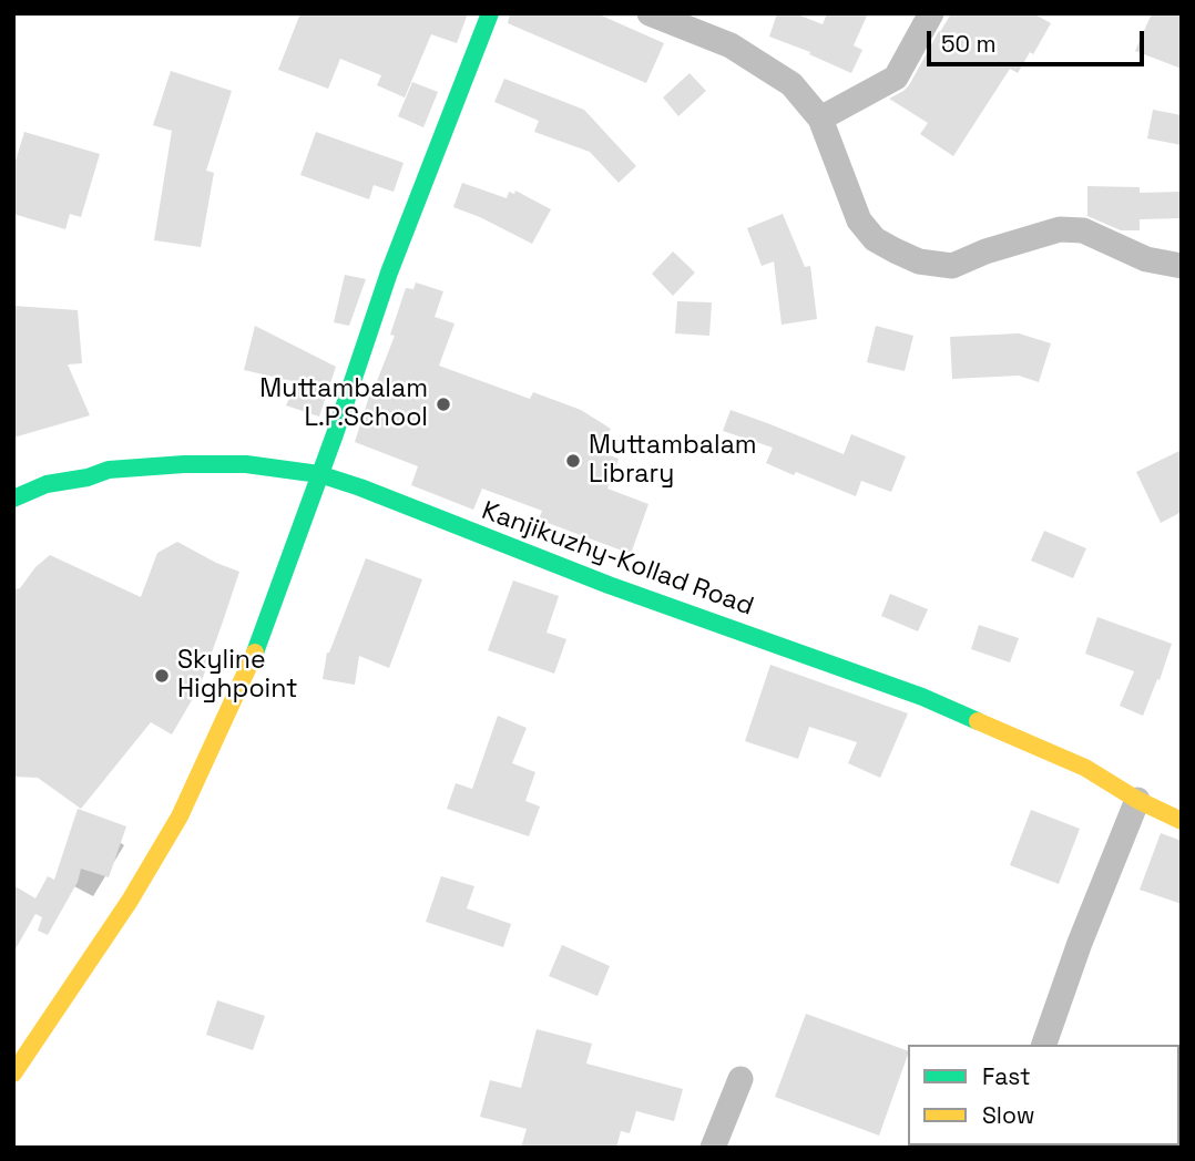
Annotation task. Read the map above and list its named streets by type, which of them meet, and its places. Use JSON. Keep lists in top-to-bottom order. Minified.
{"streets":{"main road":["Kanjikuzhy-Kollad Road"]},"places":["Muttambalam L.P.School","Muttambalam Library","Skyline Highpoint"],"legend":["Fast","Slow"],"scale_bar":"50 m"}
